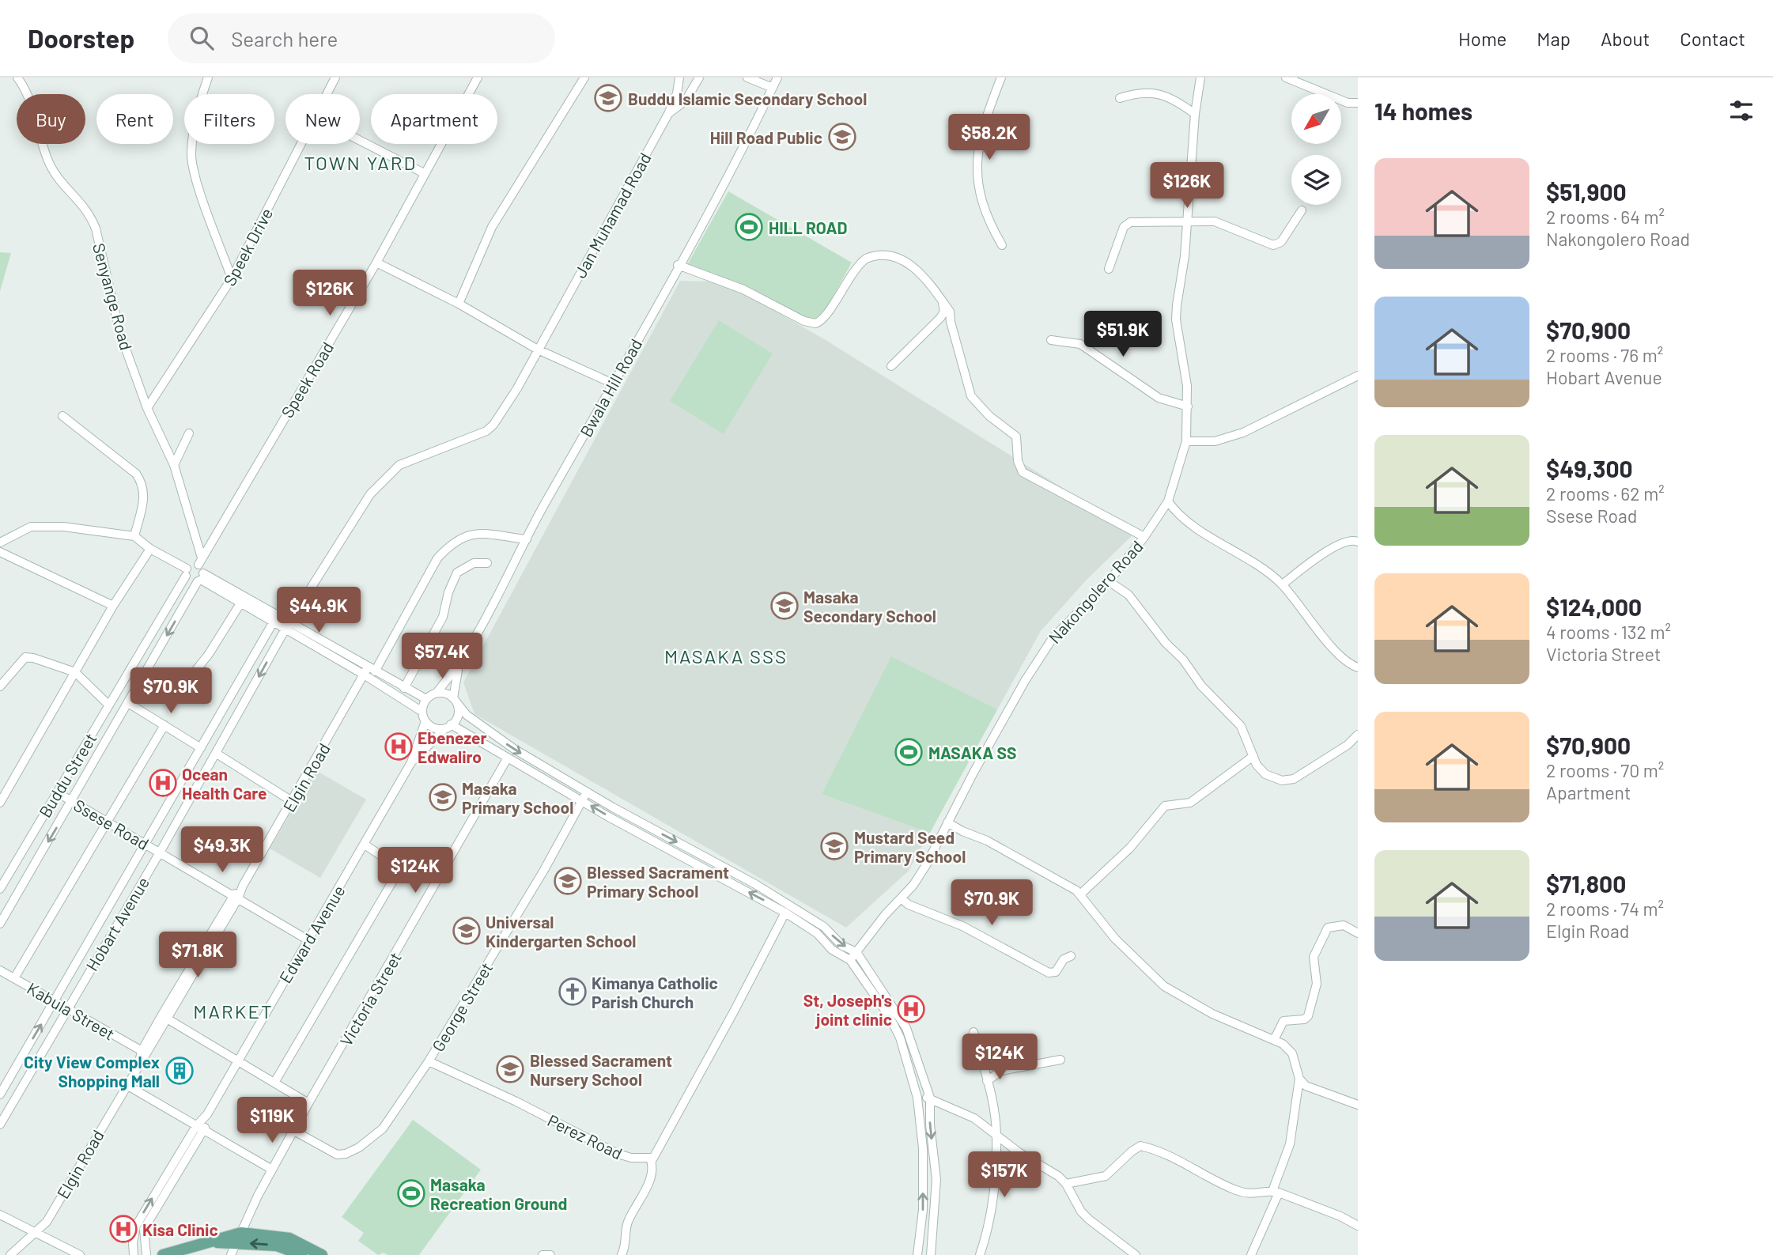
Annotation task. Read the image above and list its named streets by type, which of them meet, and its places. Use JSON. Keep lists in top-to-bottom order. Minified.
{"streets":{"street":["Jan Muhamad Road","Speek Drive","Senyange Road","Speek Road","Bwala Hill Road","Nakongolero Road","Buddu Street","Elgin Road","Ssese Road","Hobart Avenue","Edward Avenue","Victoria Street","George Street","Kabula Street","Perez Road"]},"crossings":[["Jan Muhamad Road","Hobart Avenue"],["Speek Drive","Senyange Road"],["Senyange Road","Speek Road"],["Bwala Hill Road","Elgin Road"],["Bwala Hill Road","Edward Avenue"],["Buddu Street","Ssese Road"],["Elgin Road","Ssese Road"],["Elgin Road","Kabula Street"],["Ssese Road","Hobart Avenue"],["Ssese Road","Edward Avenue"],["Hobart Avenue","Kabula Street"],["Victoria Street","George Street"],["George Street","Perez Road"]],"districts":["TOWN YARD","MASAKA SSS","MARKET"],"places":{"school or university":["Buddu Islamic Secondary School","Hill Road Public","Masaka Secondary School","Masaka Primary School","Mustard Seed Primary School","Blessed Sacrament Primary School","Universal Kindergarten School","Blessed Sacrament Nursery School"],"sports":["HILL ROAD","MASAKA SS","Masaka Recreation Ground"],"hospital":["Ebenezer Edwaliro","Ocean Health Care","St, Joseph's joint clinic","Kisa Clinic"],"church":["Kimanya Catholic Parish Church"],"building":["City View Complex Shopping Mall"]},"north":"bottom left","page":{"header":"Doorstep","search":"Search here","nav":["Home","Map","About","Contact"],"heading":"14 homes","chip":["Buy","Rent","Filters","New","Apartment"],"price":["$58.2K","$126K","$126K","$51.9K","$44.9K","$57.4K","$70.9K","$49.3K","$124K","$70.9K","$71.8K","$124K","$119K","$157K"],"list":[{"name":"$51,900","note":"2 rooms · 64 m² · Nakongolero Road"},{"name":"$70,900","note":"2 rooms · 76 m² · Hobart Avenue"},{"name":"$49,300","note":"2 rooms · 62 m² · Ssese Road"},{"name":"$124,000","note":"4 rooms · 132 m² · Victoria Street"},{"name":"$70,900","note":"2 rooms · 70 m² · Apartment"},{"name":"$71,800","note":"2 rooms · 74 m² · Elgin Road"}]}}
